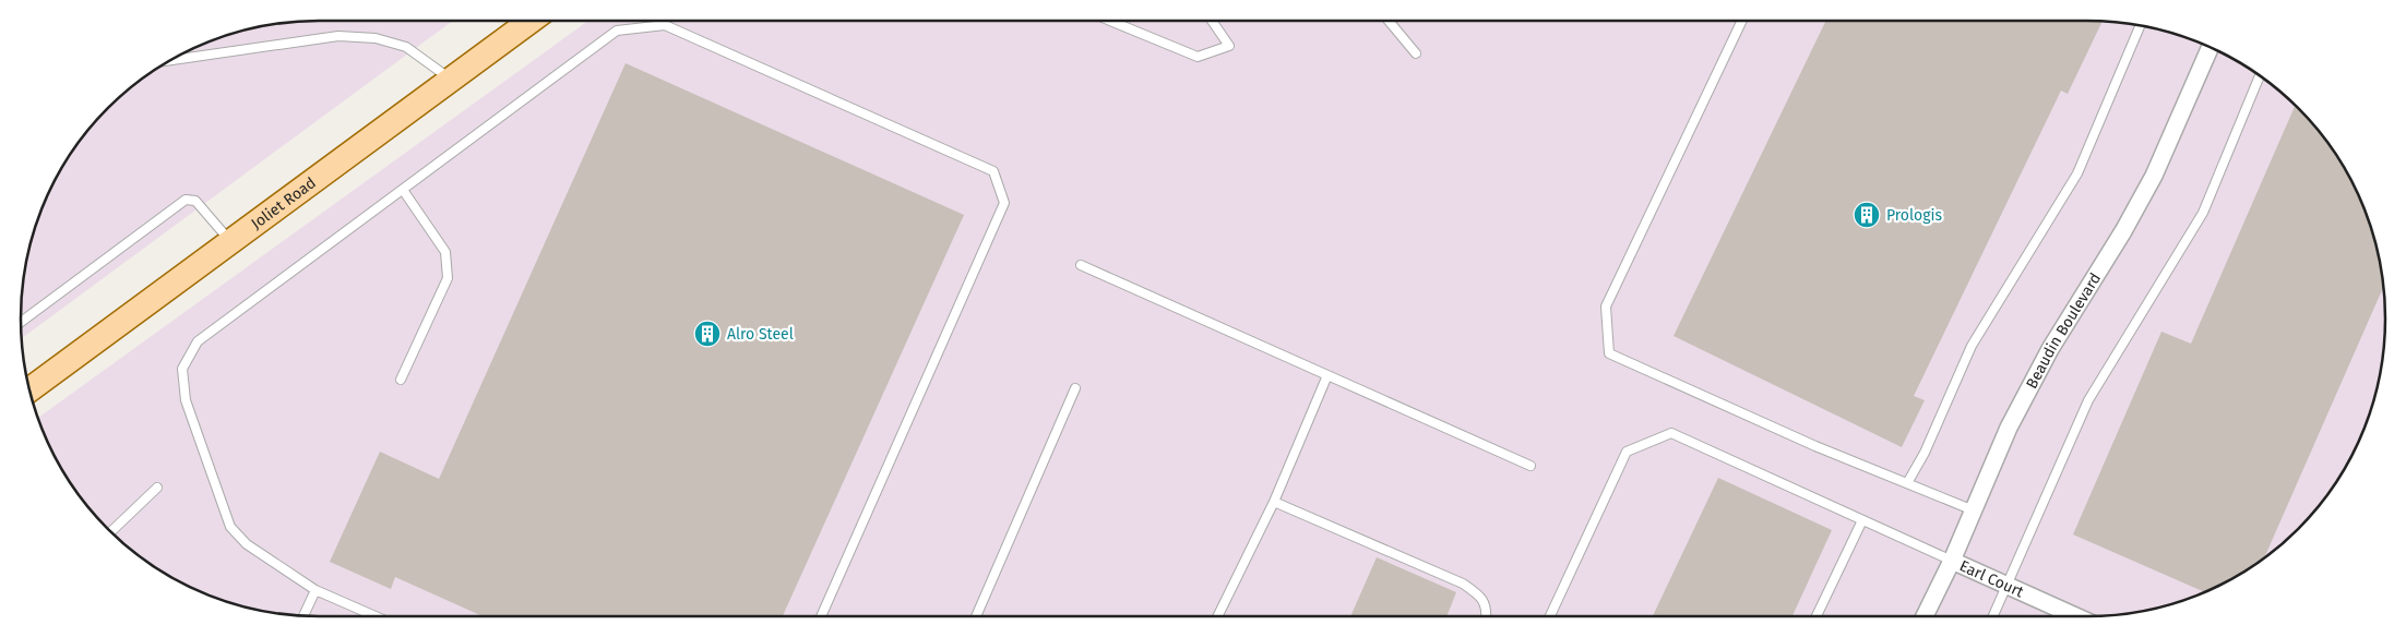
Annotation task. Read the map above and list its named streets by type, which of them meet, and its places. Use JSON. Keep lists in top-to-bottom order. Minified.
{"streets":{"main road":["Joliet Road"],"street":["Beaudin Boulevard","Earl Court"]},"crossings":[["Beaudin Boulevard","Earl Court"]],"places":{"building":["Prologis","Alro Steel"]}}
